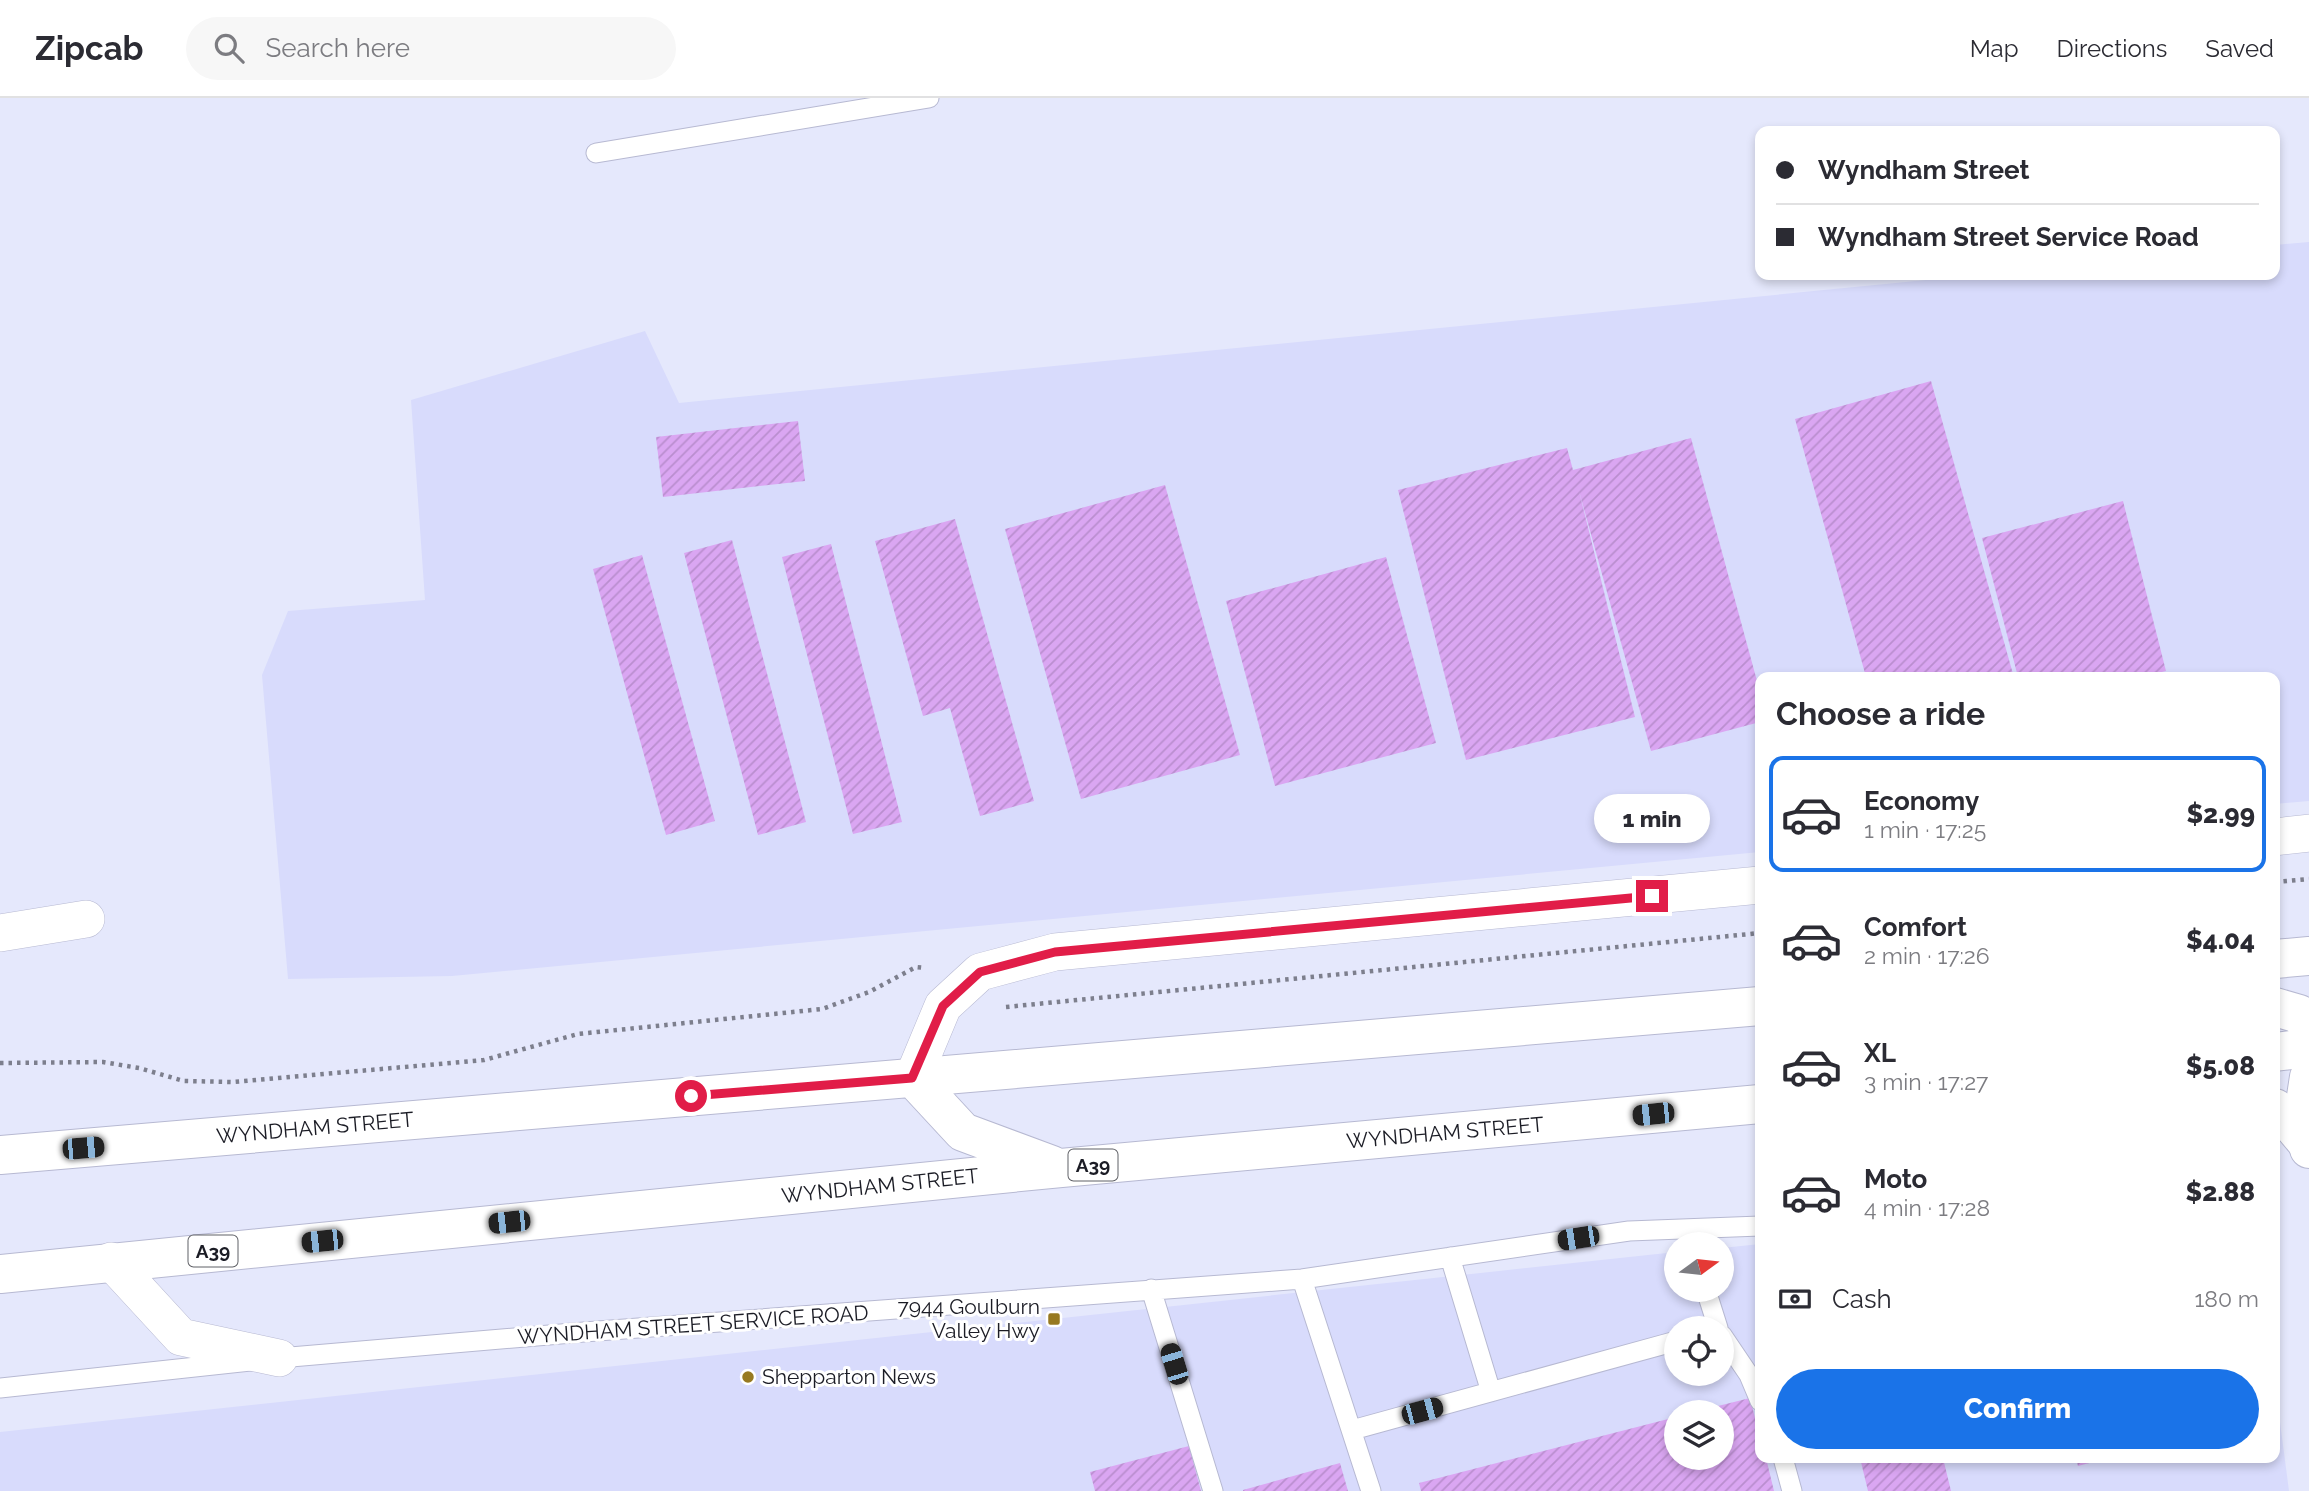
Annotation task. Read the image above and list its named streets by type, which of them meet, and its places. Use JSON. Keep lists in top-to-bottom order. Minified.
{"streets":{"main road":["WYNDHAM STREET","A39"],"lane":["WYNDHAM STREET SERVICE ROAD"]},"places":{"transit":["7944 Goulburn Valley Hwy"],"other":["Shepparton News"]},"north":"right","page":{"header":"Zipcab","search":"Search here","nav":["Map","Directions","Saved"],"banner":["Wyndham Street","Wyndham Street Service Road"],"heading":"Choose a ride","list":[{"name":"Economy","note":"1 min · 17:25","value":"$2.99"},{"name":"Comfort","note":"2 min · 17:26","value":"$4.04"},{"name":"XL","note":"3 min · 17:27","value":"$5.08"},{"name":"Moto","note":"4 min · 17:28","value":"$2.88"}],"bubble":"1 min","pay":["Cash","180 m"],"buttons":"Confirm"}}
